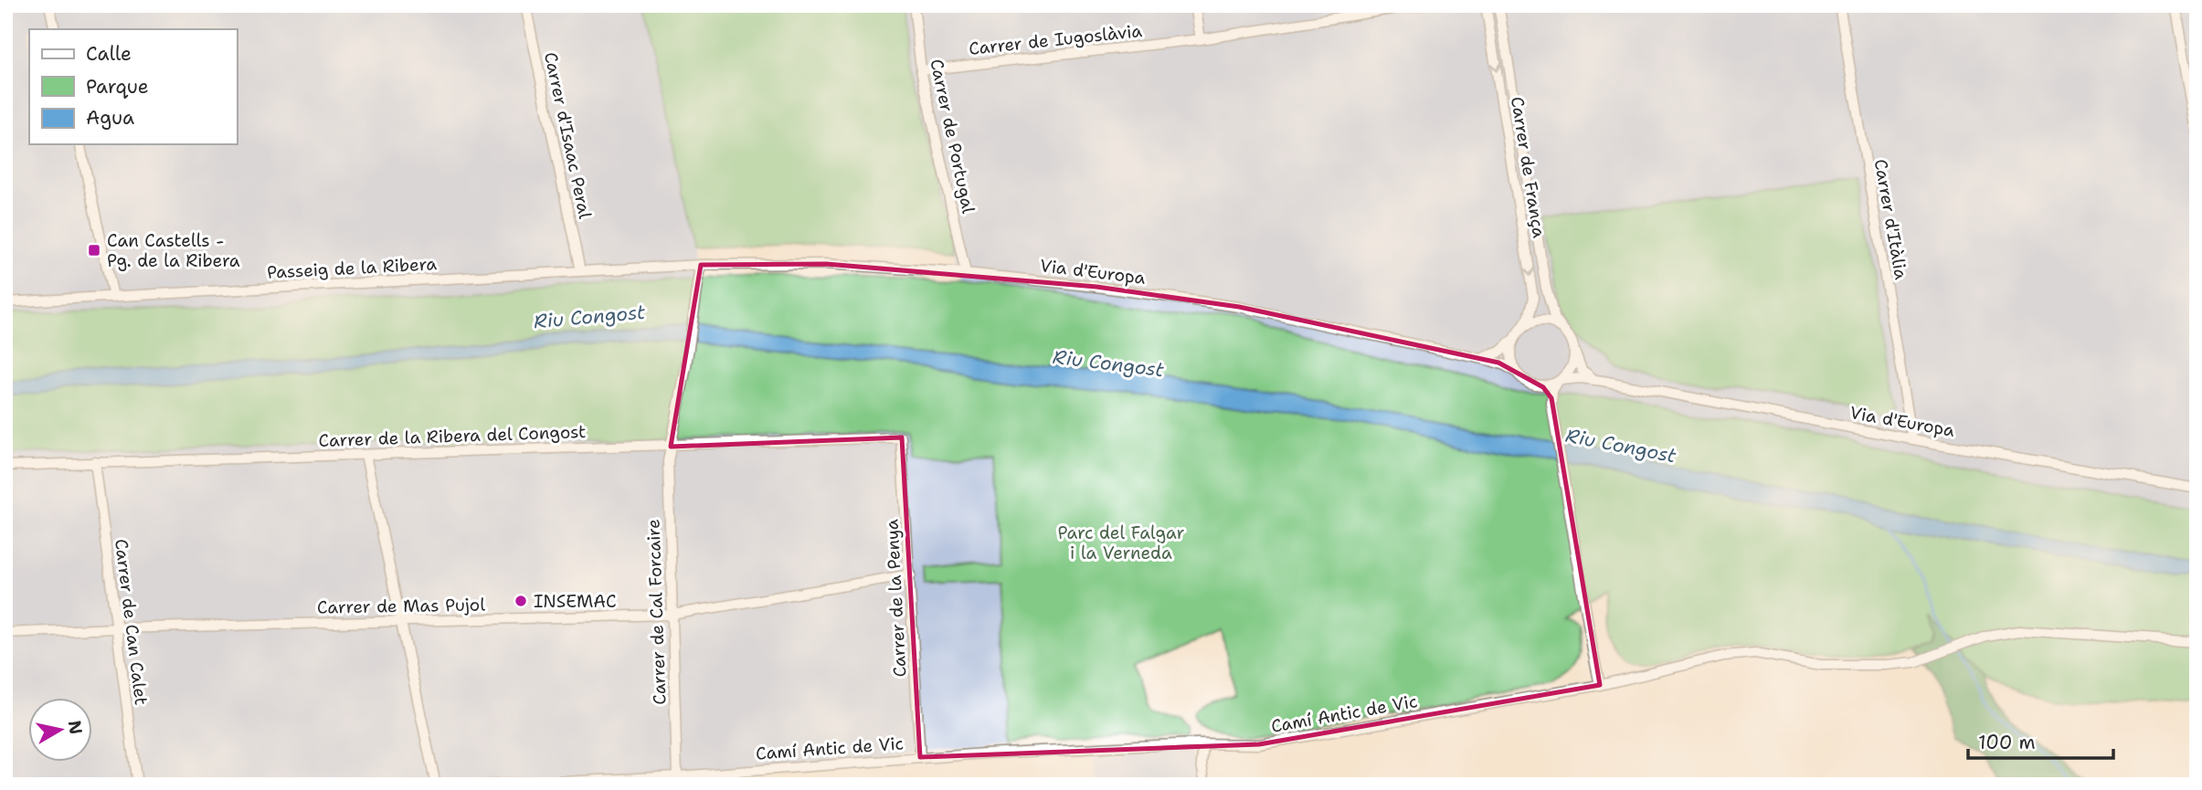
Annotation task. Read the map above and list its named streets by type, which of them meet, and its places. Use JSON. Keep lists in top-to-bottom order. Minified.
{"streets":{"street":["Carrer de Iugoslàvia","Carrer d'Isaac Peral","Carrer de Portugal","Carrer de França","Carrer d'Itàlia","Passeig de la Ribera","Via d'Europa","Carrer de la Ribera del Congost","Carrer de la Penya","Carrer de Mas Pujol","Carrer de Cal Forcaire","Carrer de Can Calet","Camí Antic de Vic"]},"crossings":[["Carrer de Iugoslàvia","Carrer de Portugal"],["Carrer d'Isaac Peral","Passeig de la Ribera"],["Carrer de Portugal","Via d'Europa"],["Carrer de França","Via d'Europa"],["Carrer d'Itàlia","Via d'Europa"],["Passeig de la Ribera","Via d'Europa"],["Passeig de la Ribera","Carrer de Cal Forcaire"],["Via d'Europa","Carrer de Cal Forcaire"],["Carrer de la Ribera del Congost","Carrer de la Penya"],["Carrer de la Ribera del Congost","Carrer de Cal Forcaire"],["Carrer de la Ribera del Congost","Carrer de Can Calet"],["Carrer de la Penya","Carrer de Mas Pujol"],["Carrer de la Penya","Camí Antic de Vic"],["Carrer de Mas Pujol","Carrer de Cal Forcaire"],["Carrer de Mas Pujol","Carrer de Can Calet"],["Carrer de Cal Forcaire","Camí Antic de Vic"]],"water":["Riu Congost"],"parks":["Parc del Falgar i la Verneda"],"places":{"transit":["Can Castells - Pg. de la Ribera"],"other":["INSEMAC"]},"legend":["Calle","Parque","Agua"],"scale_bar":"100 m","north":"right"}
